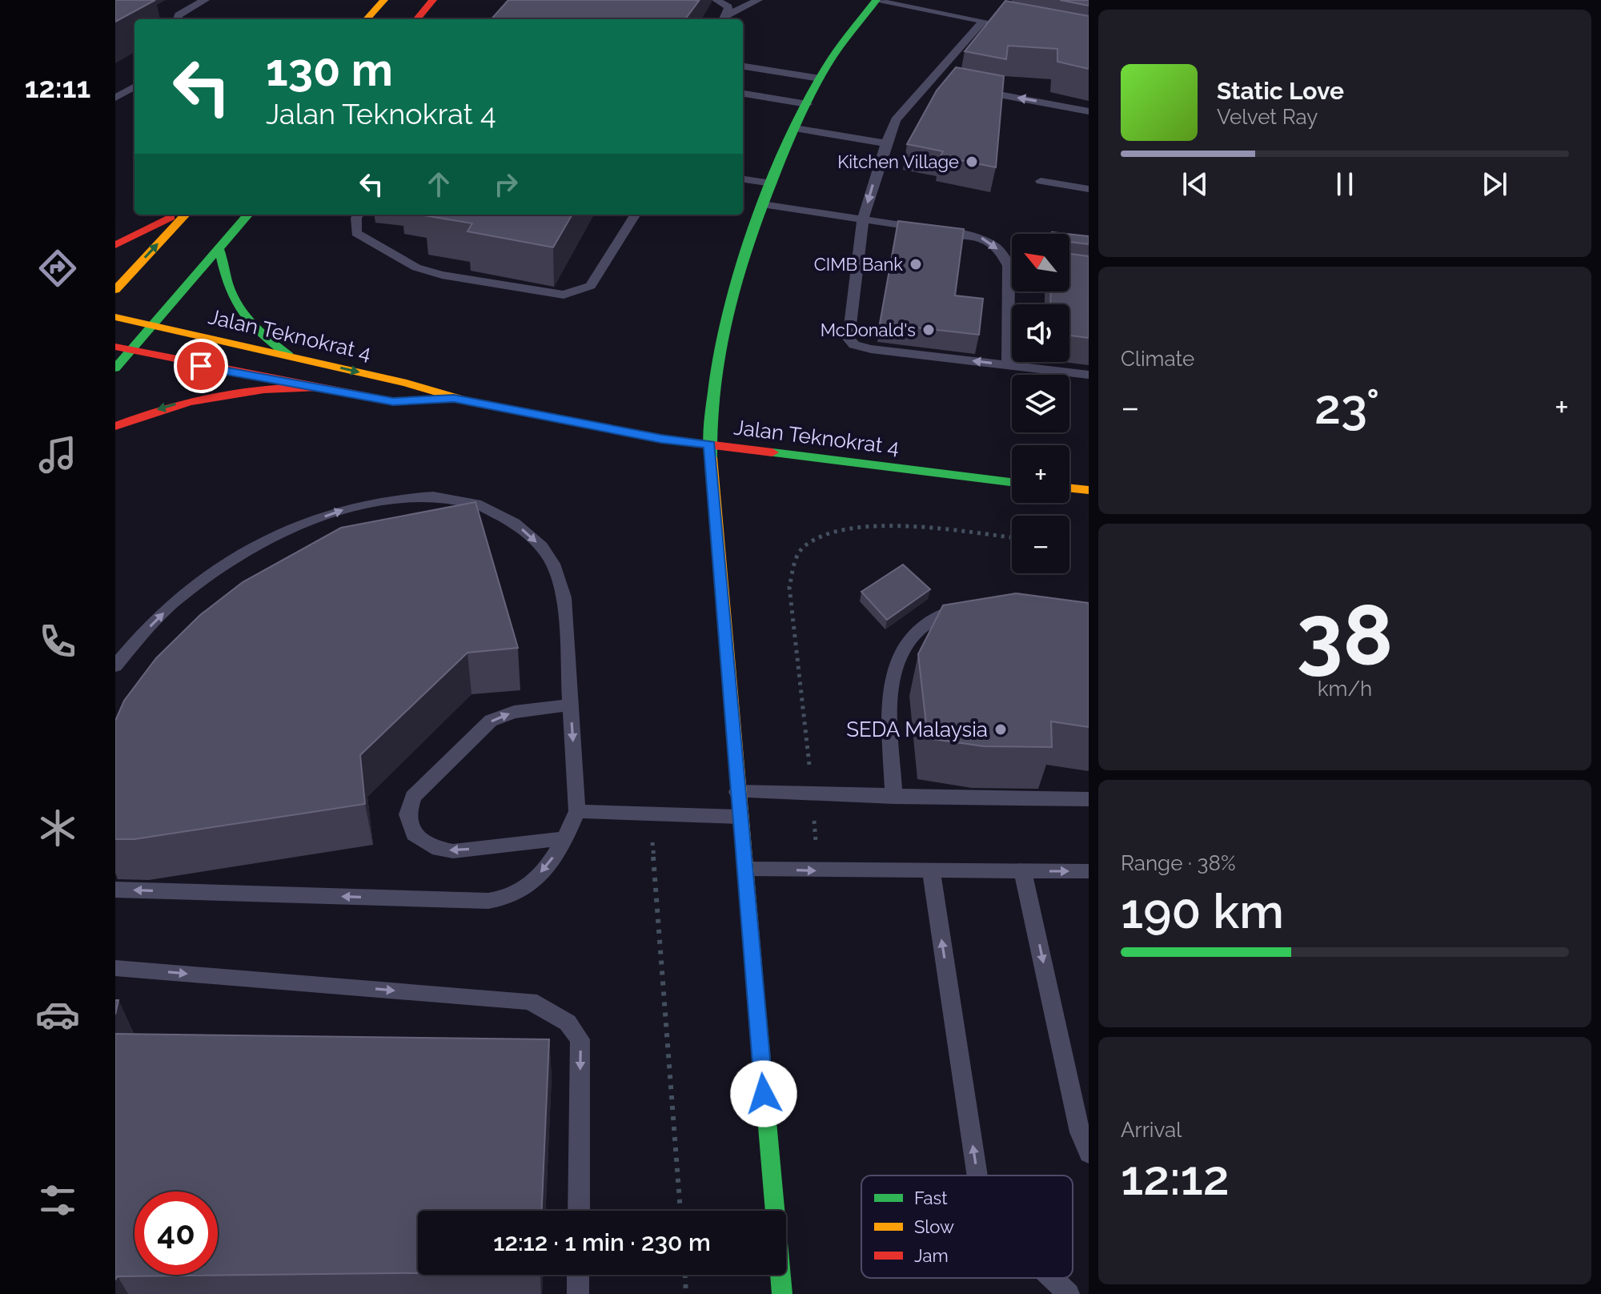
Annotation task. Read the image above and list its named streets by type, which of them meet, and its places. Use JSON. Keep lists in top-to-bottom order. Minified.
{"streets":{"street":["Jalan Teknokrat 4"]},"places":["Kitchen Village","CIMB Bank","McDonald's","SEDA Malaysia"],"legend":["Fast","Slow","Jam"],"north":"top left","page":{"tabs":"12:11","turn":["130 m","Jalan Teknokrat 4"],"song":["Static Love","Velvet Ray"],"map_buttons":["+","−"],"tile":["Climate",["38","km/h"],["Range · 38%","190 km"],["Arrival","12:12"]],"heat":["−","23°","+"],"limit":"40","trip":"12:12 · 1 min · 230 m"}}
